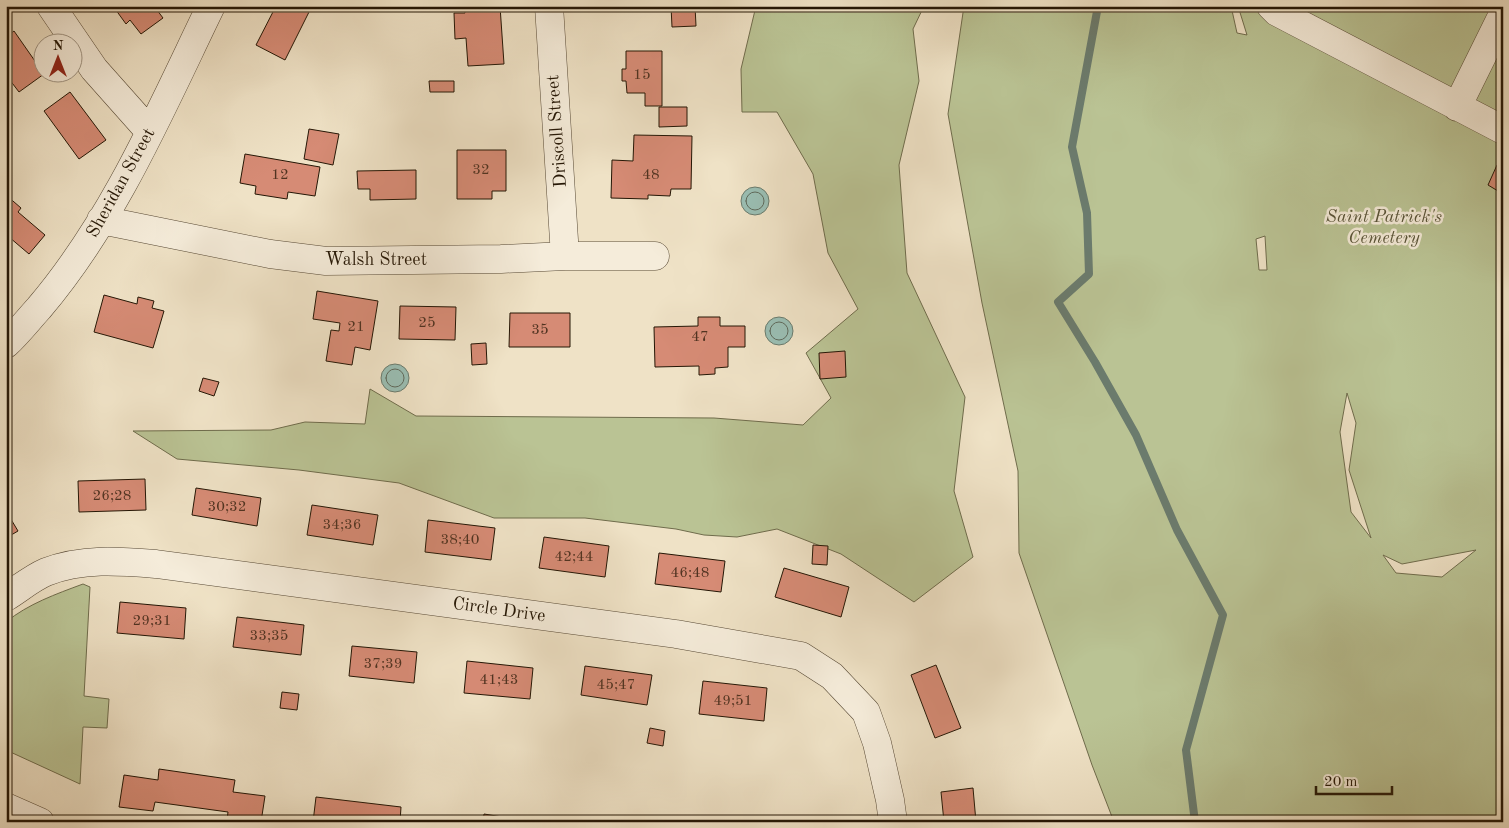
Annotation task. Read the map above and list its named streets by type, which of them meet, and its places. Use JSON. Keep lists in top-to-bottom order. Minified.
{"streets":{"street":["Driscoll Street","Sheridan Street","Walsh Street","Circle Drive"]},"crossings":[["Driscoll Street","Walsh Street"],["Sheridan Street","Walsh Street"]],"parks":["Saint Patrick's Cemetery"],"house_numbers":["15","32","12","48","25","21","35","47","26;28","30;32","34;36","38;40","42;44","46;48","29;31","33;35","37;39","41;43","45;47","49;51"],"scale_bar":"20 m","north":"top"}
